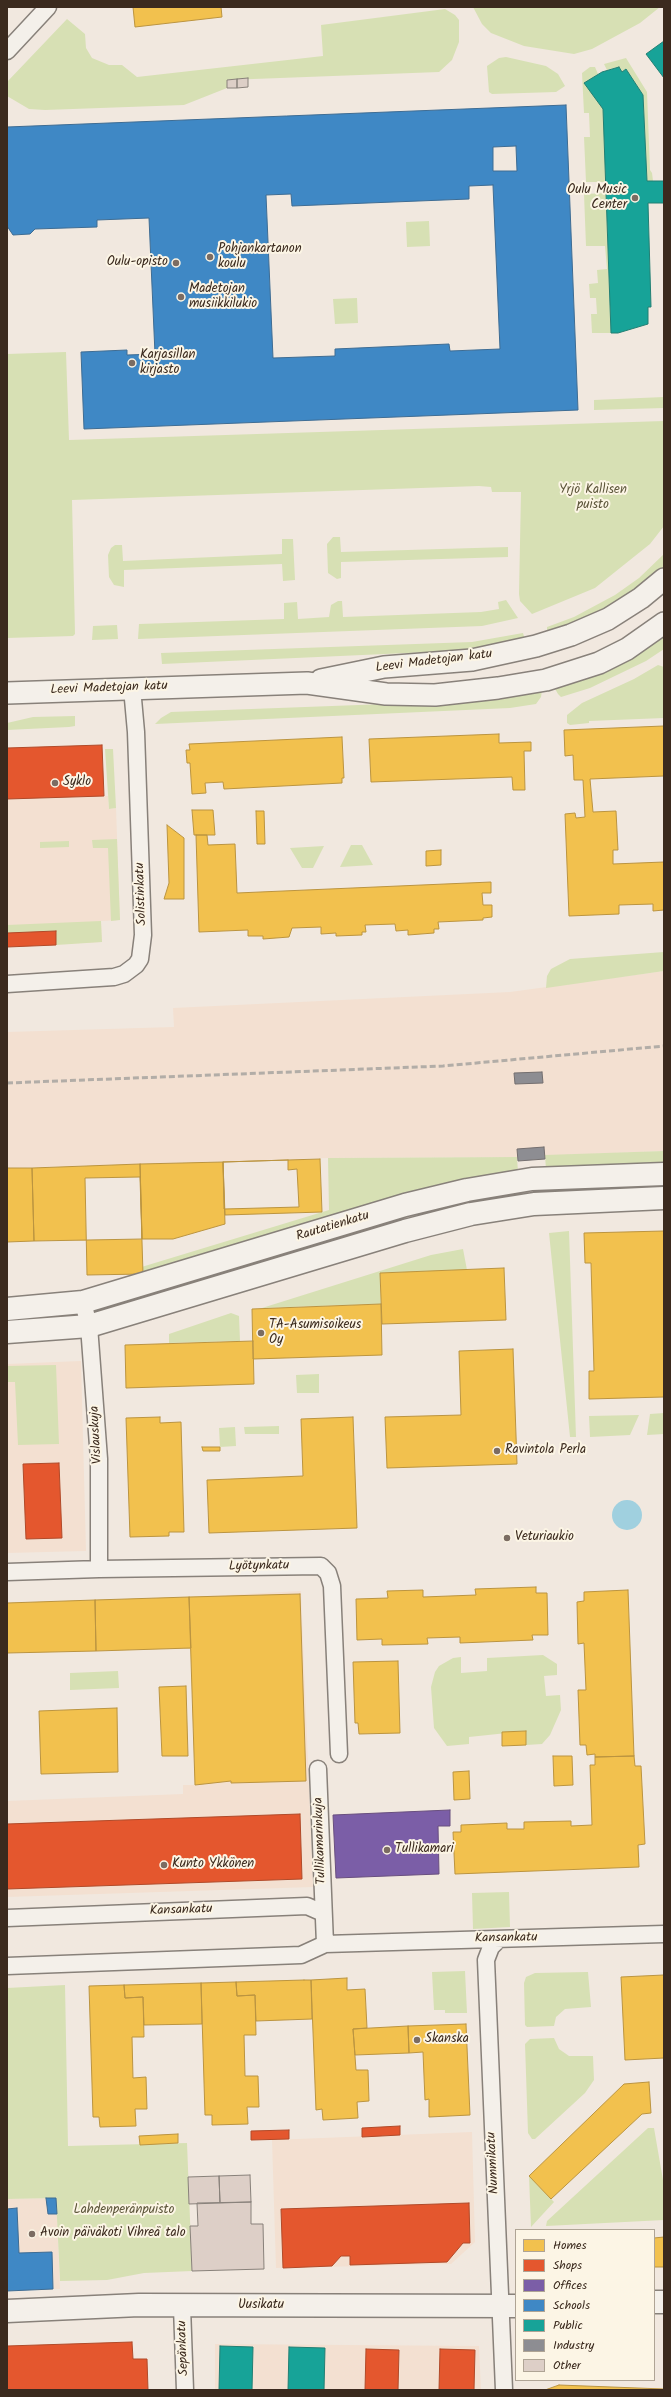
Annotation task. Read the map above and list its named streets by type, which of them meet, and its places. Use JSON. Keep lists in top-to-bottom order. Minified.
{"streets":{"main road":["Rautatienkatu","Uusikatu"],"street":["Leevi Madetojan katu","Solistinkatu","Vislauskuja","Lyötynkatu","Tullikamarinkuja","Kansankatu","Nummikatu","Sepänkatu"]},"crossings":[["Leevi Madetojan katu","Solistinkatu"],["Rautatienkatu","Vislauskuja"],["Vislauskuja","Lyötynkatu"],["Tullikamarinkuja","Kansankatu"],["Kansankatu","Nummikatu"],["Nummikatu","Uusikatu"],["Uusikatu","Sepänkatu"]],"parks":["Yrjö Kallisen puisto","Lahdenperänpuisto"],"places":["Oulu Music Center","Pohjankartanon koulu","Oulu-opisto","Madetojan musiikkilukio","Karjasillan kirjasto","Syklo","TA-Asumisoikeus Oy","Ravintola Perla","Veturiaukio","Tullikamari","Kunto Ykkönen","Skanska","Avoin päiväkoti Vihreä talo"],"legend":["Homes","Shops","Offices","Schools","Public","Industry","Other"]}
